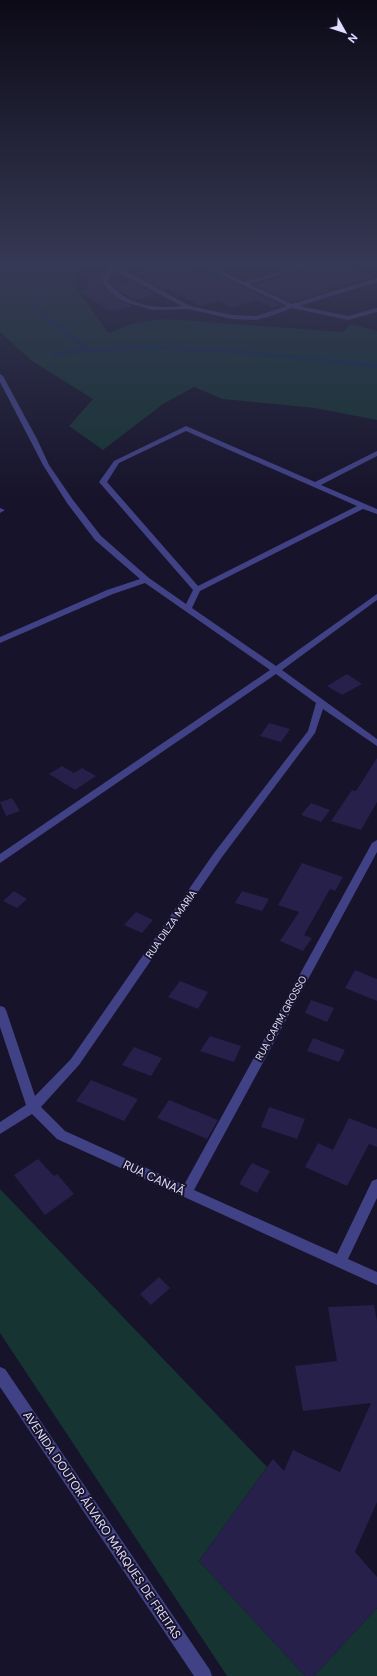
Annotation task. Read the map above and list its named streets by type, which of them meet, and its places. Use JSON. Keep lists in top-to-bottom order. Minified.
{"streets":{"street":["RUA DILZA MARIA","RUA CAPIM GROSSO","RUA CANAÃ","AVENIDA DOUTOR ÁLVARO MARQUES DE FREITAS"]},"crossings":[["RUA DILZA MARIA","RUA CANAÃ"],["RUA CAPIM GROSSO","RUA CANAÃ"]],"north":"bottom right"}
